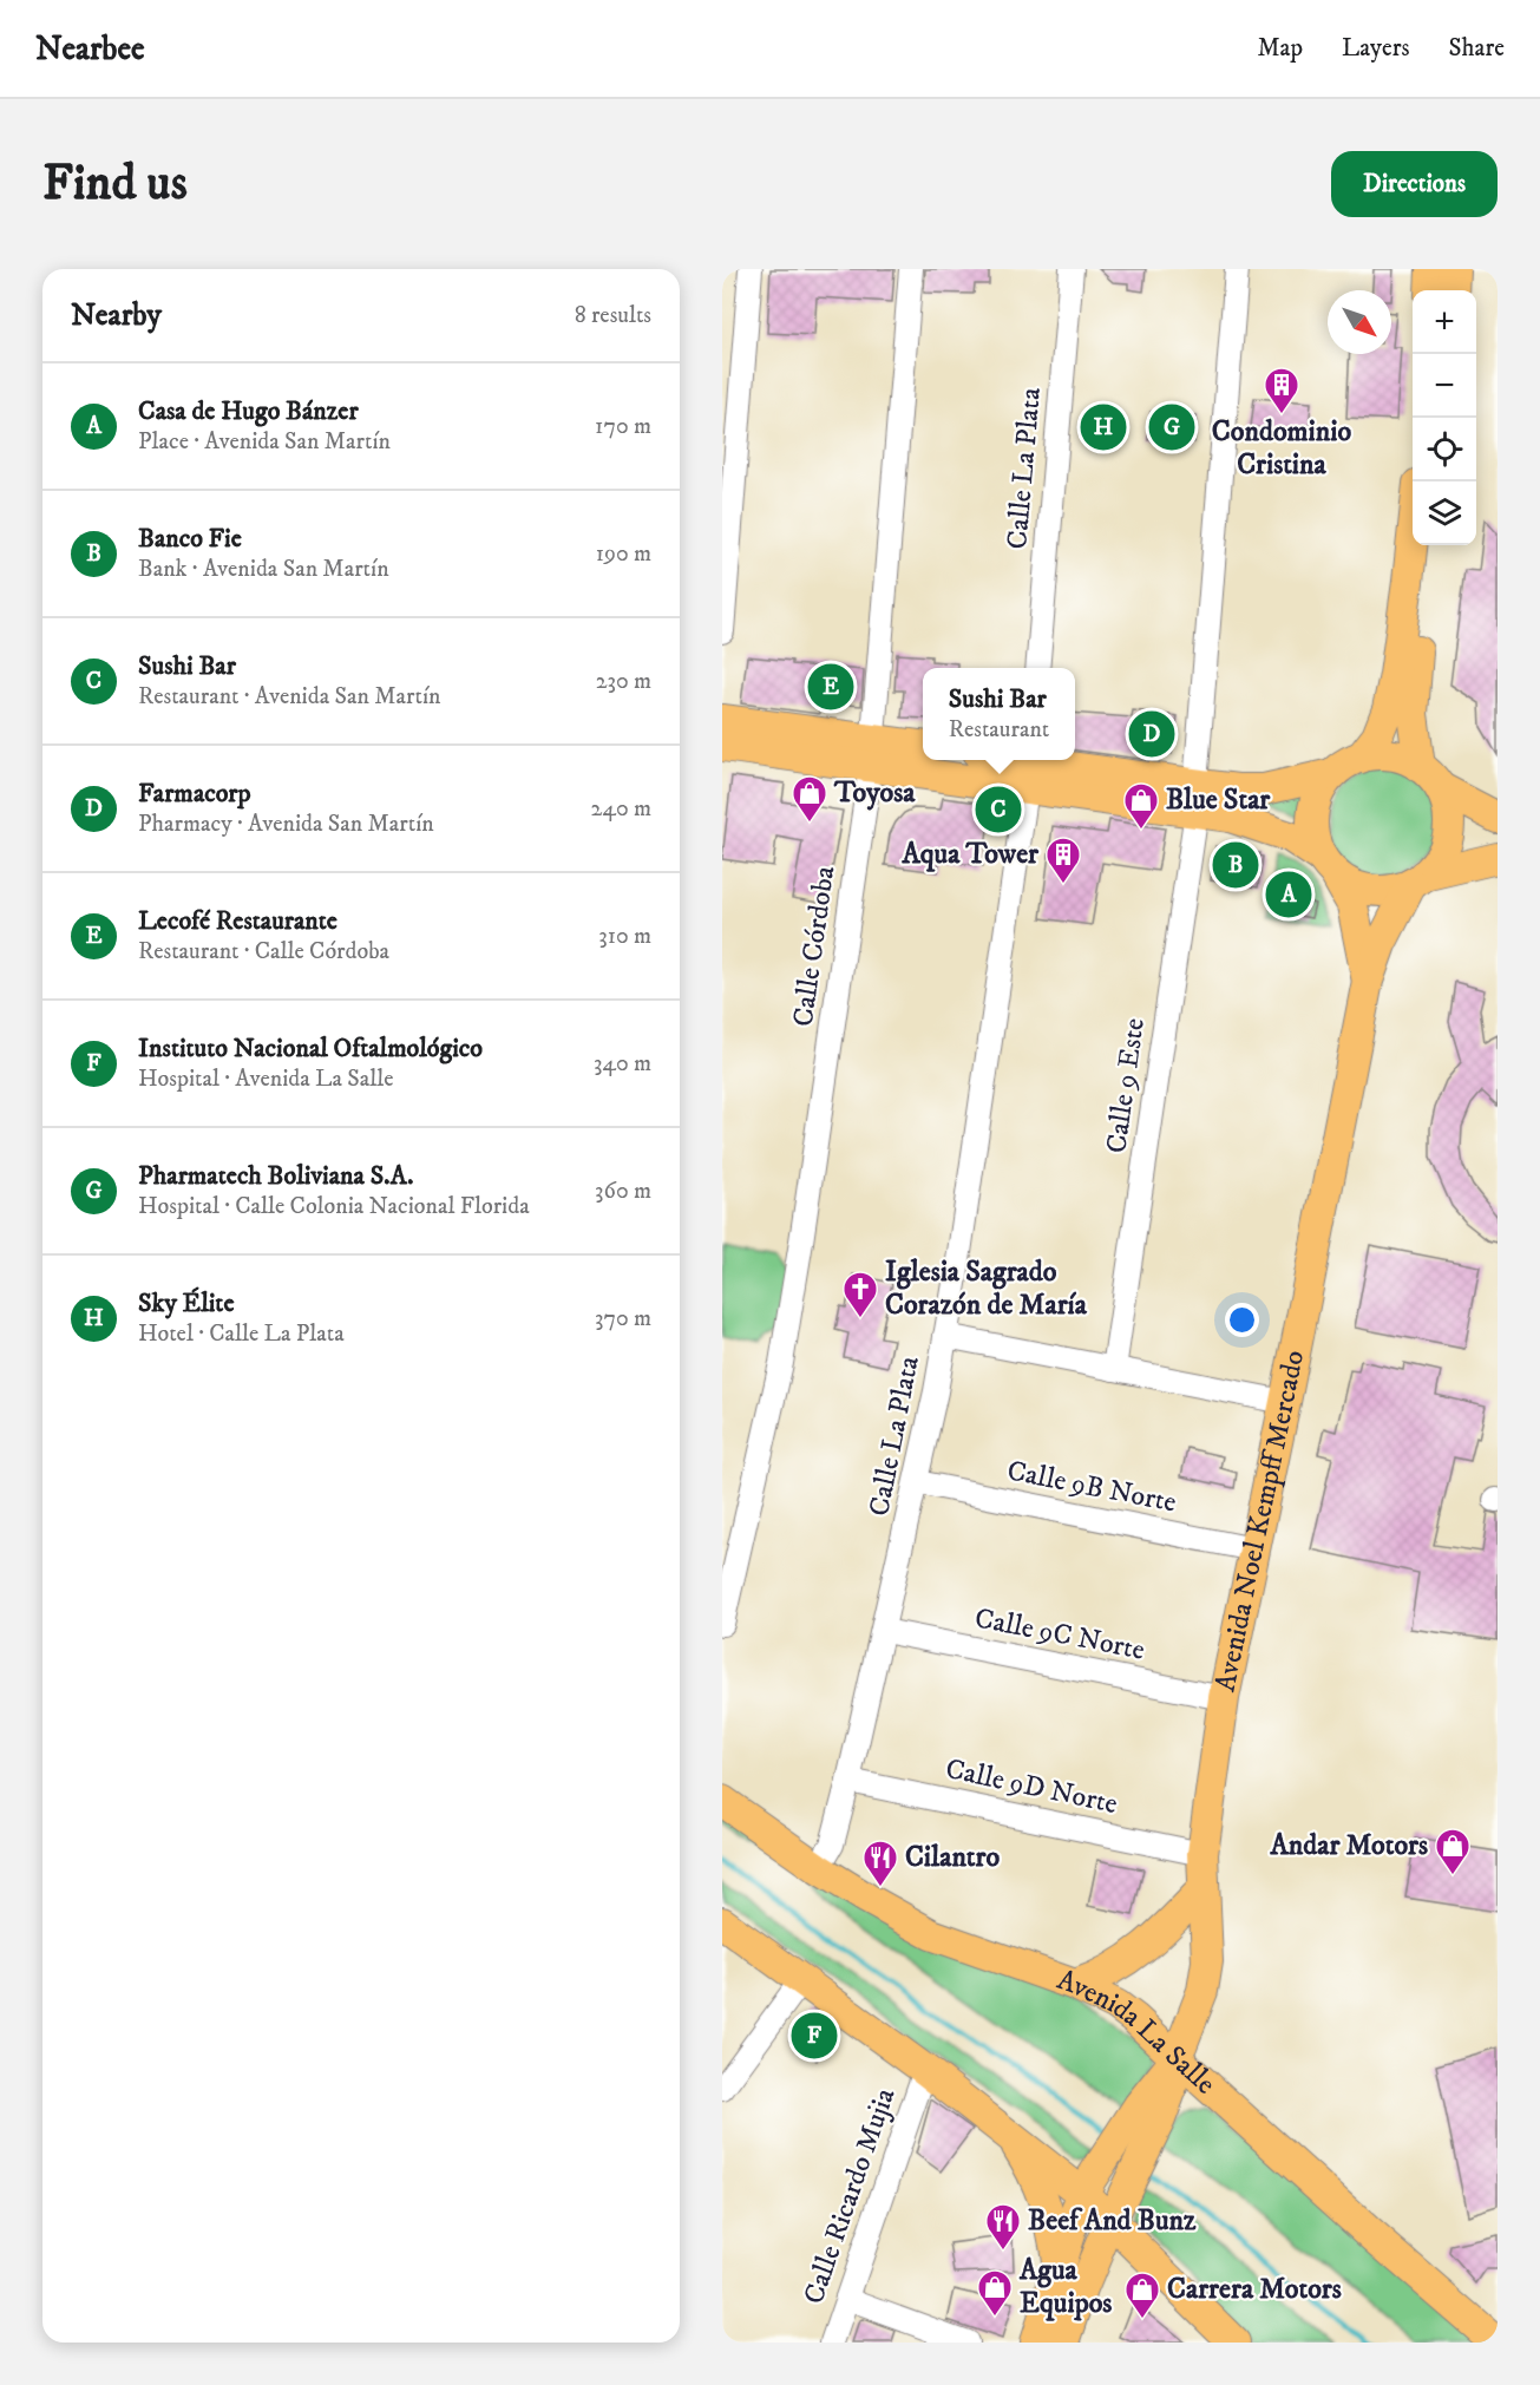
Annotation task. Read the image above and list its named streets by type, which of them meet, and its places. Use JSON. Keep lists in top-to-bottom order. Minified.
{"streets":{"main road":["Avenida Noel Kempff Mercado","Avenida La Salle"],"street":["Calle La Plata","Calle Córdoba","Calle 9 Este","Calle 9B Norte","Calle 9C Norte","Calle 9D Norte","Calle Ricardo Mujia"]},"crossings":[["Calle La Plata","Calle 9B Norte"],["Calle La Plata","Calle 9C Norte"],["Calle La Plata","Calle 9D Norte"],["Calle La Plata","Avenida La Salle"],["Calle 9B Norte","Avenida Noel Kempff Mercado"],["Avenida Noel Kempff Mercado","Calle 9C Norte"],["Avenida Noel Kempff Mercado","Calle 9D Norte"],["Avenida Noel Kempff Mercado","Avenida La Salle"]],"places":{"building":["Condominio Cristina","Aqua Tower"],"shop":["Toyosa","Blue Star","Andar Motors","Agua Equipos","Carrera Motors"],"church":["Iglesia Sagrado Corazón de María"],"restaurant":["Cilantro","Beef And Bunz"]},"north":"bottom right","page":{"header":"Nearbee","nav":["Map","Layers","Share"],"buttons":"Directions","title":"Find us","heading":["Nearby","8 results"],"map_buttons":["+","−"],"list":[{"mark":"A","name":"Casa de Hugo Bánzer","note":"Place · Avenida San Martín","value":"170 m"},{"mark":"B","name":"Banco Fie","note":"Bank · Avenida San Martín","value":"190 m"},{"mark":"C","name":"Sushi Bar","note":"Restaurant · Avenida San Martín","value":"230 m"},{"mark":"D","name":"Farmacorp","note":"Pharmacy · Avenida San Martín","value":"240 m"},{"mark":"E","name":"Lecofé Restaurante","note":"Restaurant · Calle Córdoba","value":"310 m"},{"mark":"F","name":"Instituto Nacional Oftalmológico","note":"Hospital · Avenida La Salle","value":"340 m"},{"mark":"G","name":"Pharmatech Boliviana S.A.","note":"Hospital · Calle Colonia Nacional Florida","value":"360 m"},{"mark":"H","name":"Sky Élite","note":"Hotel · Calle La Plata","value":"370 m"}],"pins":["G","H","E","D","C","B","A","F"],"popup":["Sushi Bar","Restaurant"]}}
